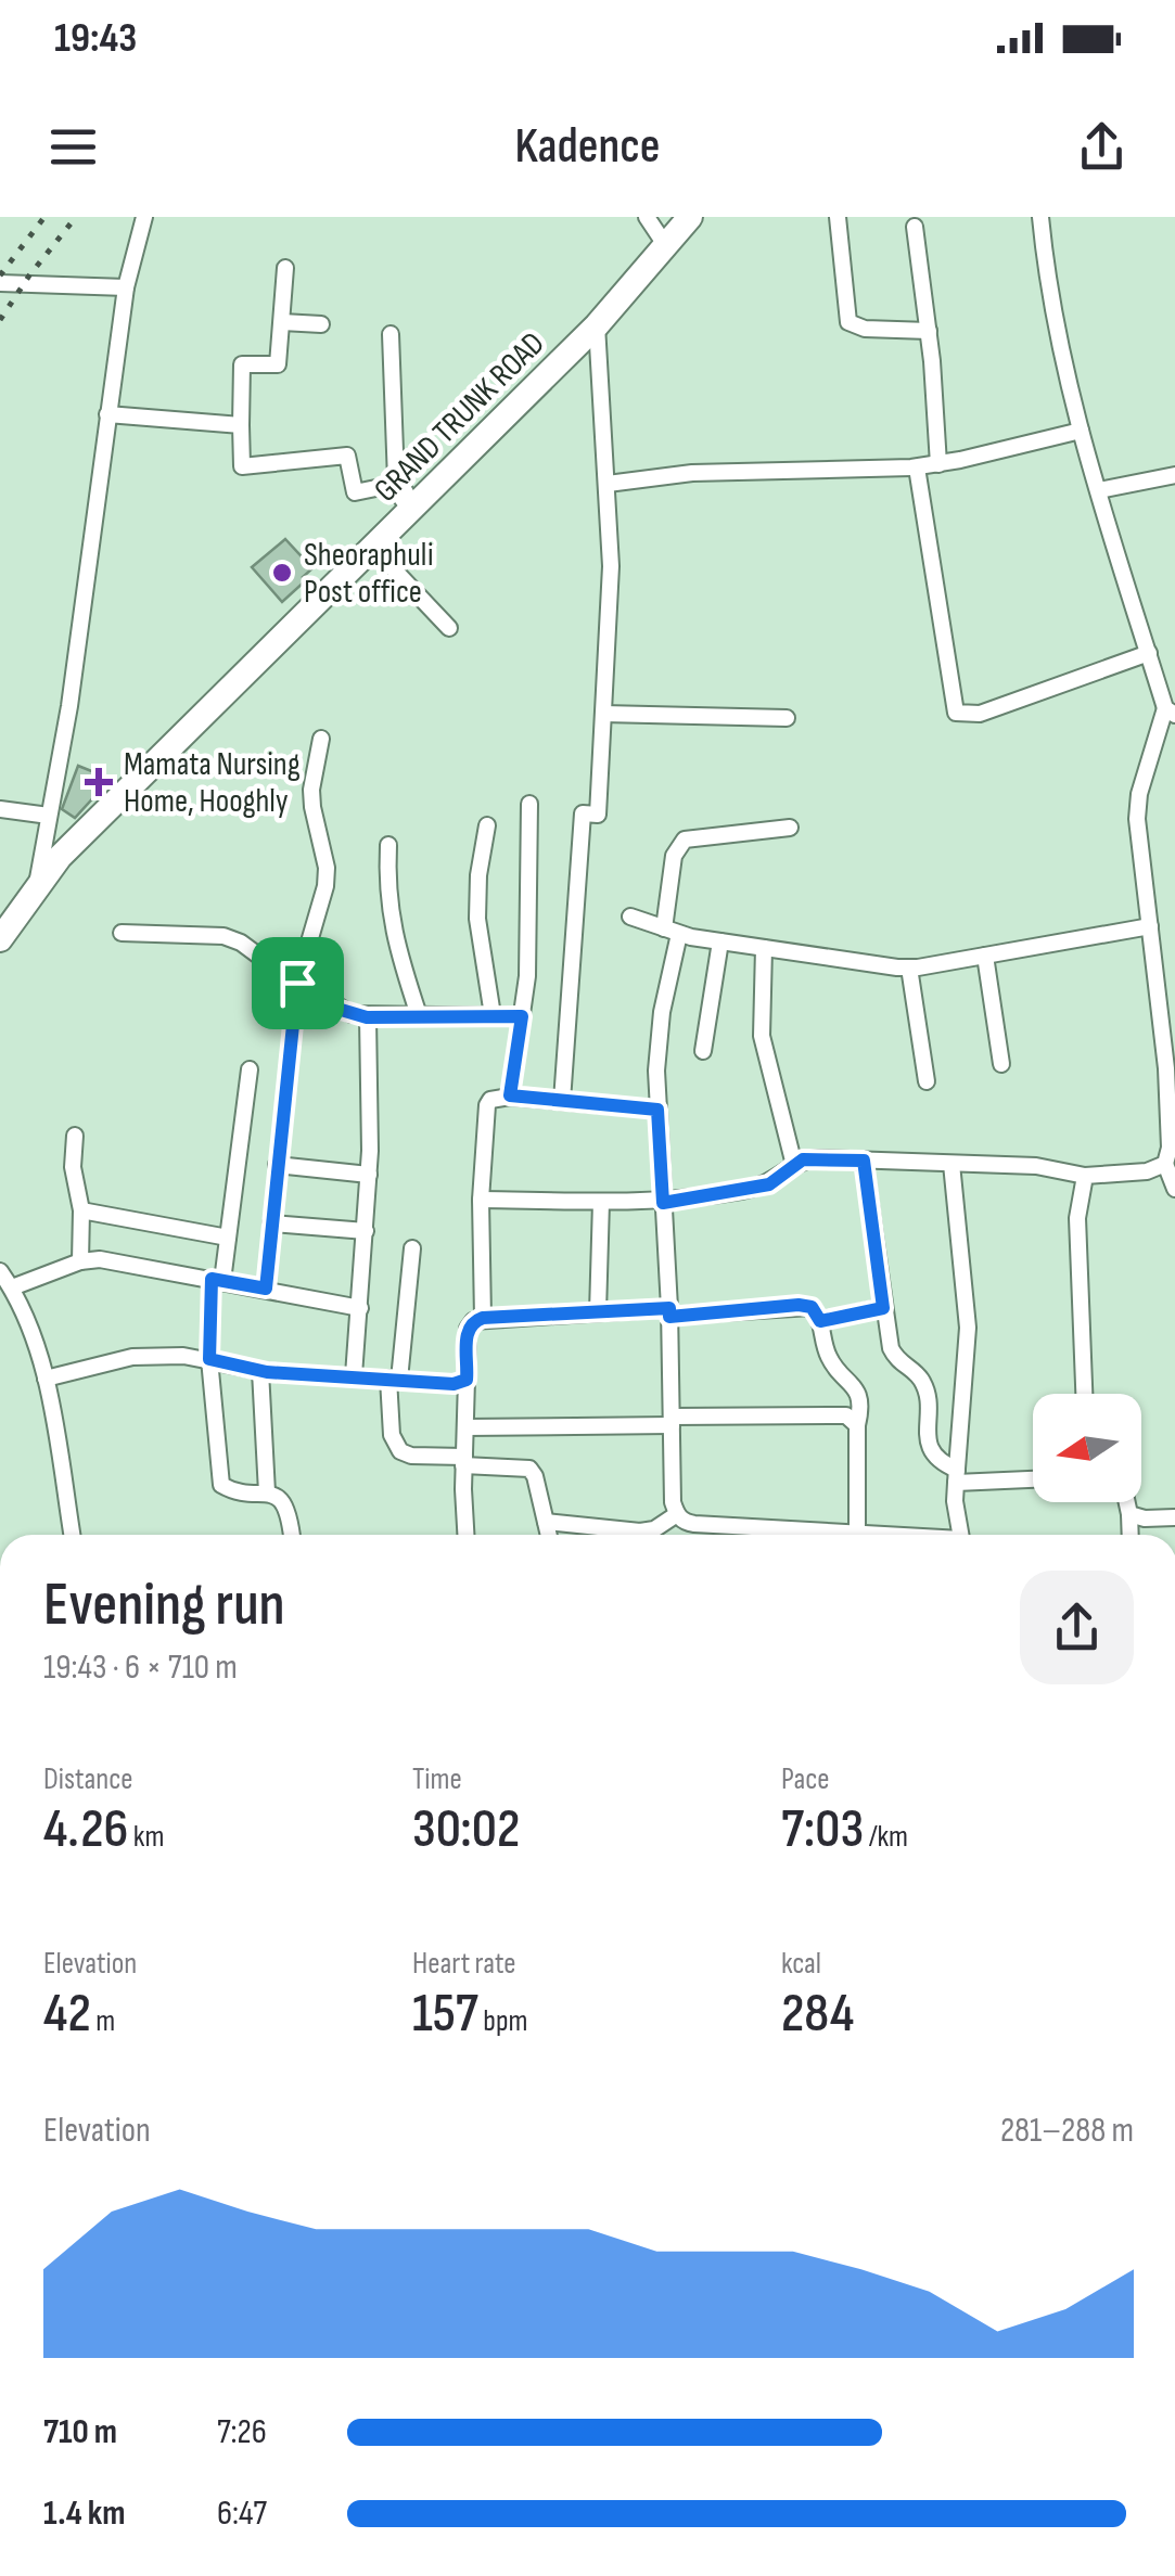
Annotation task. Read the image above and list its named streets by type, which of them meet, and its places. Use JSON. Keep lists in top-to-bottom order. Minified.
{"streets":{"main road":["GRAND TRUNK ROAD"]},"places":{"other":["Sheoraphuli Post office"],"health":["Mamata Nursing Home, Hooghly"]},"north":"left","page":{"status":"19:43","header":"Kadence","heading":["Evening run","19:43 · 6 × 710 m"],"stats":[["Distance","4.26 km"],["Time","30:02"],["Pace","7:03 /km"],["Elevation","42 m"],["Heart rate","157 bpm"],["kcal","284"]],"chart":["Elevation","281–288 m"],"list":[{"name":"710 m","note":"7:26"},{"name":"1.4 km","note":"6:47"}]}}
